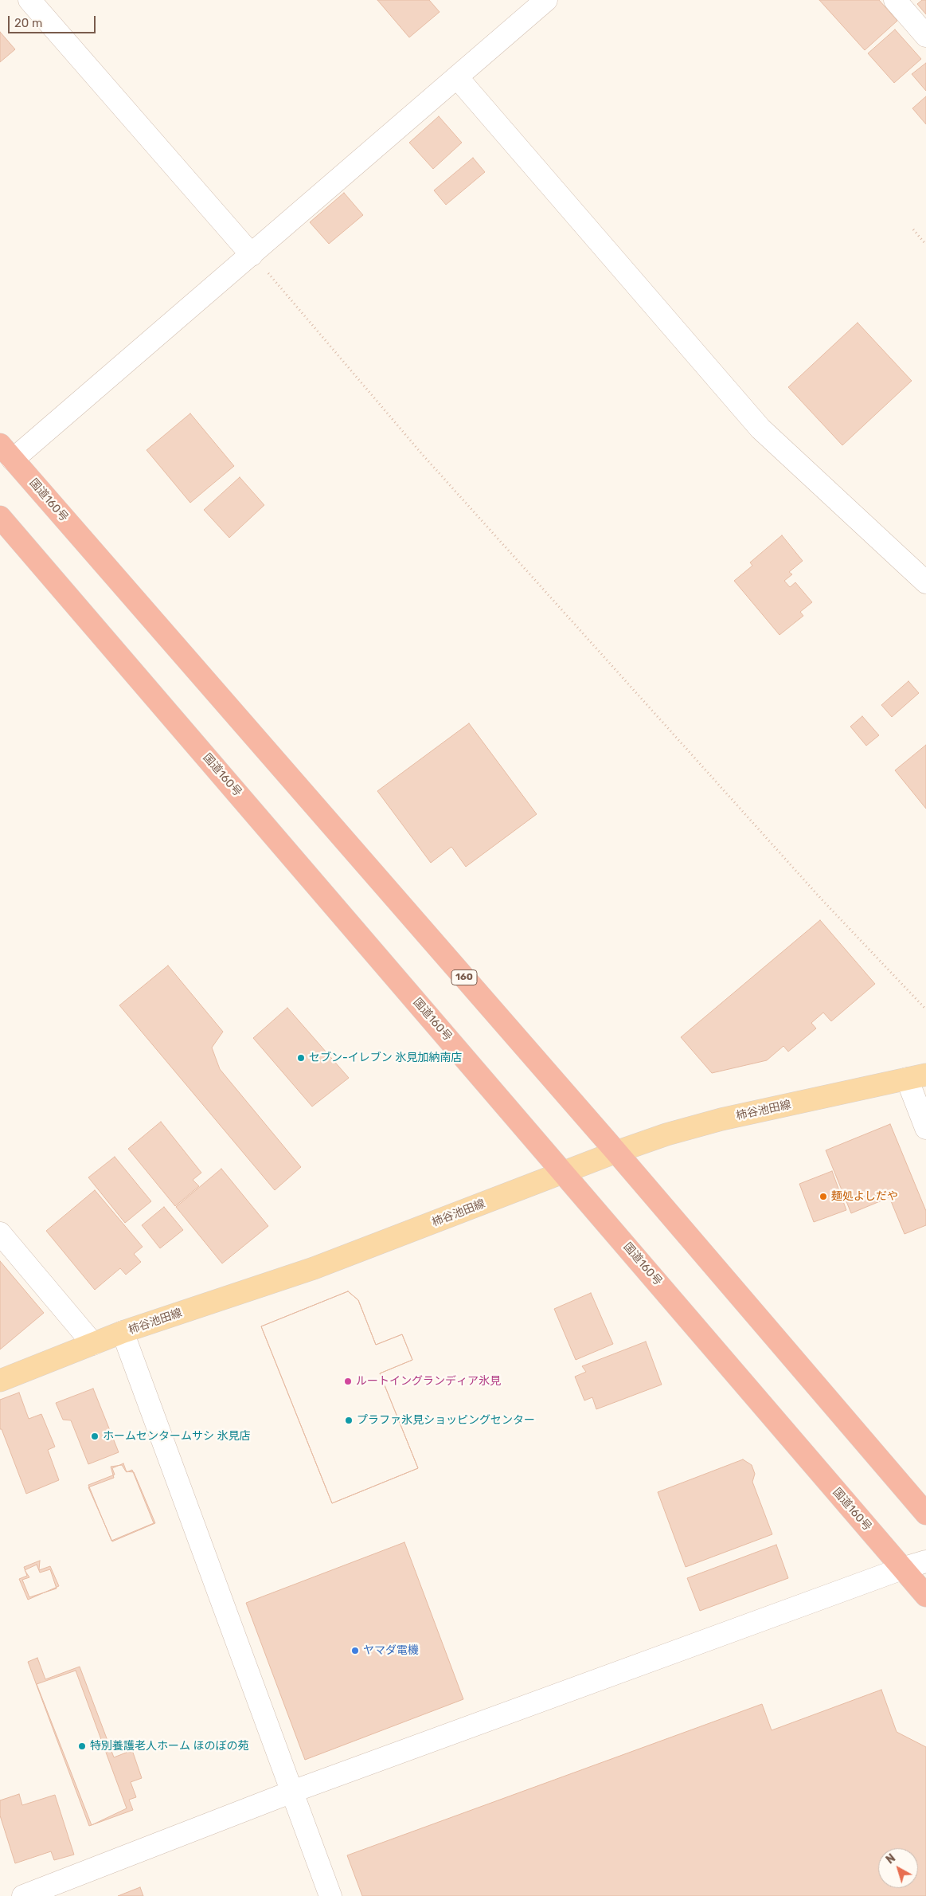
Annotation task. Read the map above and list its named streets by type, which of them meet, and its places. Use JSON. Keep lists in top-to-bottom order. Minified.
{"streets":{"highway":["国道160号","160"],"main road":["柿谷池田線"]},"crossings":[["国道160号","柿谷池田線"]],"places":["セブン-イレブン 氷見加納南店","麺処よしだや","ルートイングランディア氷見","プラファ氷見ショッピングセンター","ホームセンタームサシ 氷見店","ヤマダ電機","特別養護老人ホーム ほのぼの苑"],"scale_bar":"20 m","north":"top left"}
